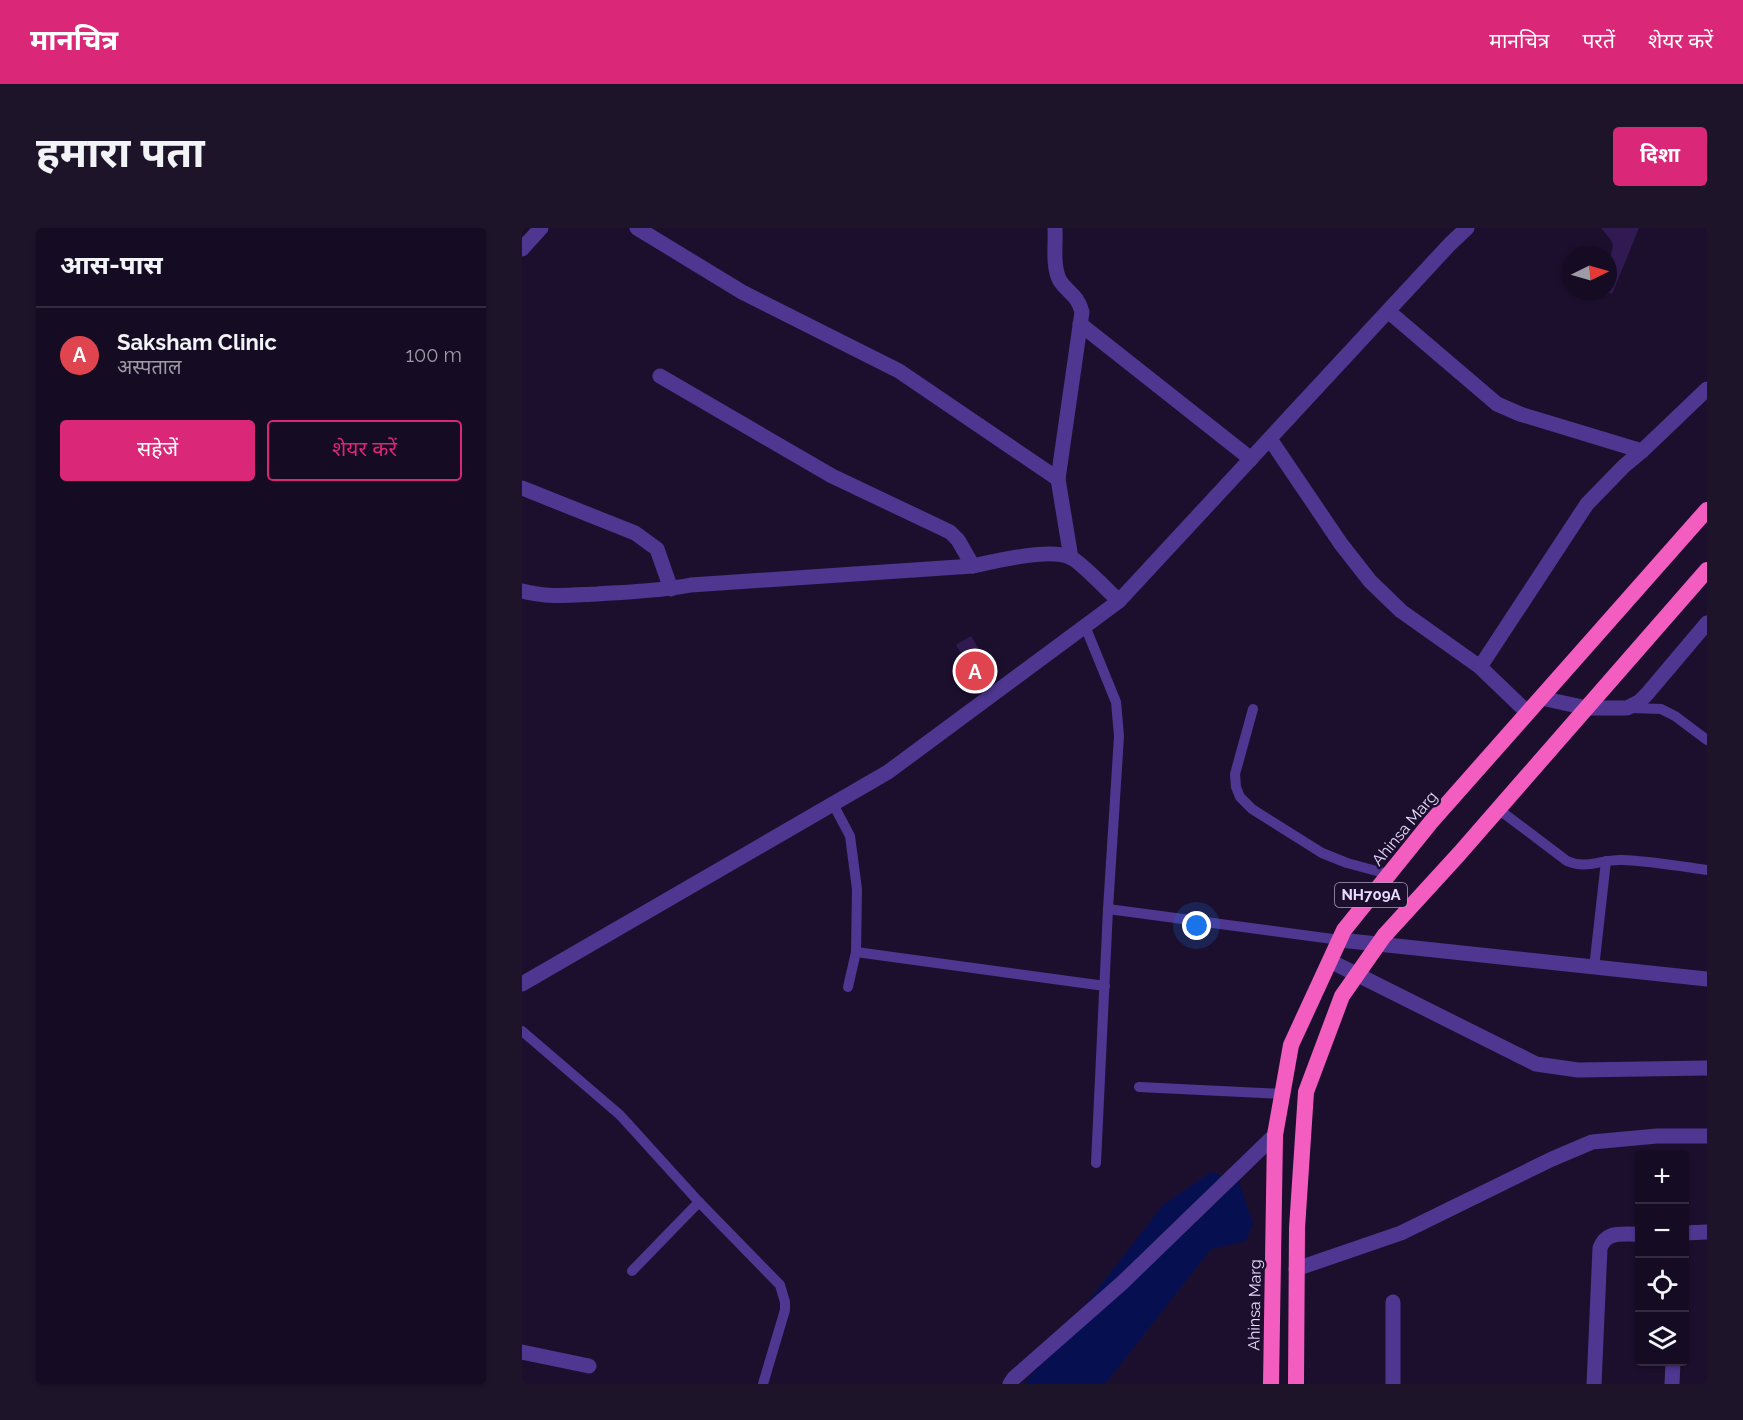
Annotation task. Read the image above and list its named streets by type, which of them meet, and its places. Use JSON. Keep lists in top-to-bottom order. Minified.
{"streets":{"highway":["Ahinsa Marg","NH709A"]},"north":"right","page":{"header":"मानचित्र","nav":["मानचित्र","परतें","शेयर करें"],"buttons":["दिशा",["सहेजें","शेयर करें"]],"title":"हमारा पता","heading":"आस-पास","list":[{"mark":"A","name":"Saksham Clinic","note":"अस्पताल","value":"100 m"}],"pins":"A","map_buttons":["+","−"]}}
